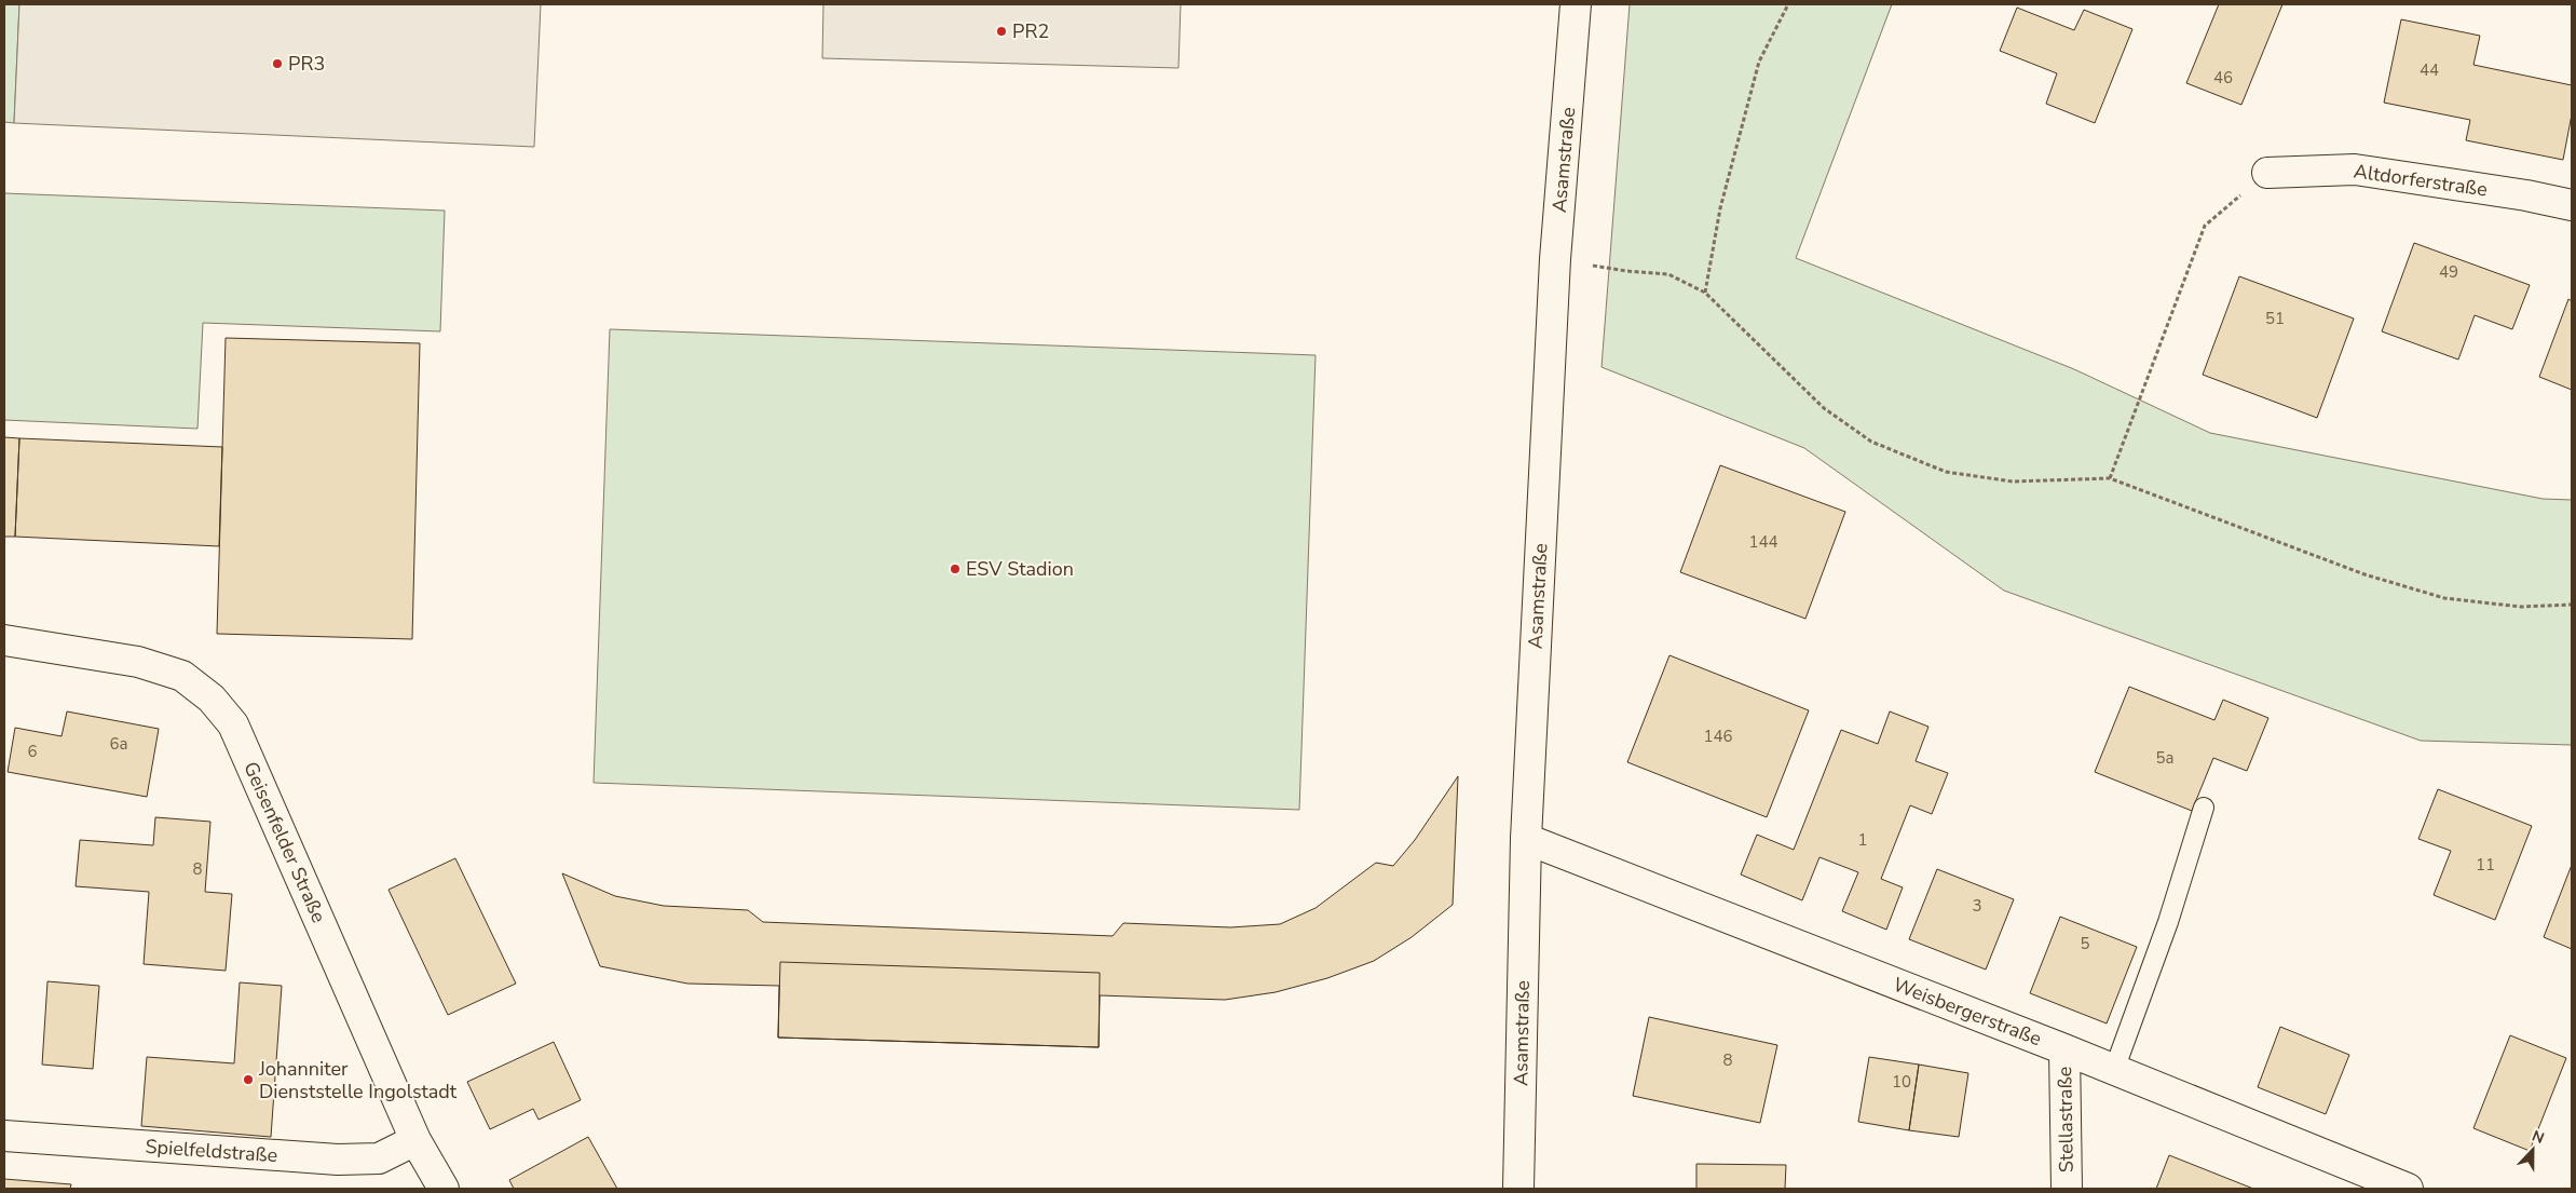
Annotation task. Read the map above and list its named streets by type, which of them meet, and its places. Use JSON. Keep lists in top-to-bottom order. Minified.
{"streets":{"street":["Asamstraße","Altdorferstraße","Geisenfelder Straße","Weisbergerstraße","Stellastraße","Spielfeldstraße"]},"crossings":[["Asamstraße","Weisbergerstraße"],["Geisenfelder Straße","Spielfeldstraße"],["Weisbergerstraße","Stellastraße"]],"places":["PR2","PR3","ESV Stadion","Johanniter Dienststelle Ingolstadt"],"house_numbers":["44","46","49","51","144","146","6a","6","5a","1","11","8","3","5","8","10"],"north":"top"}
